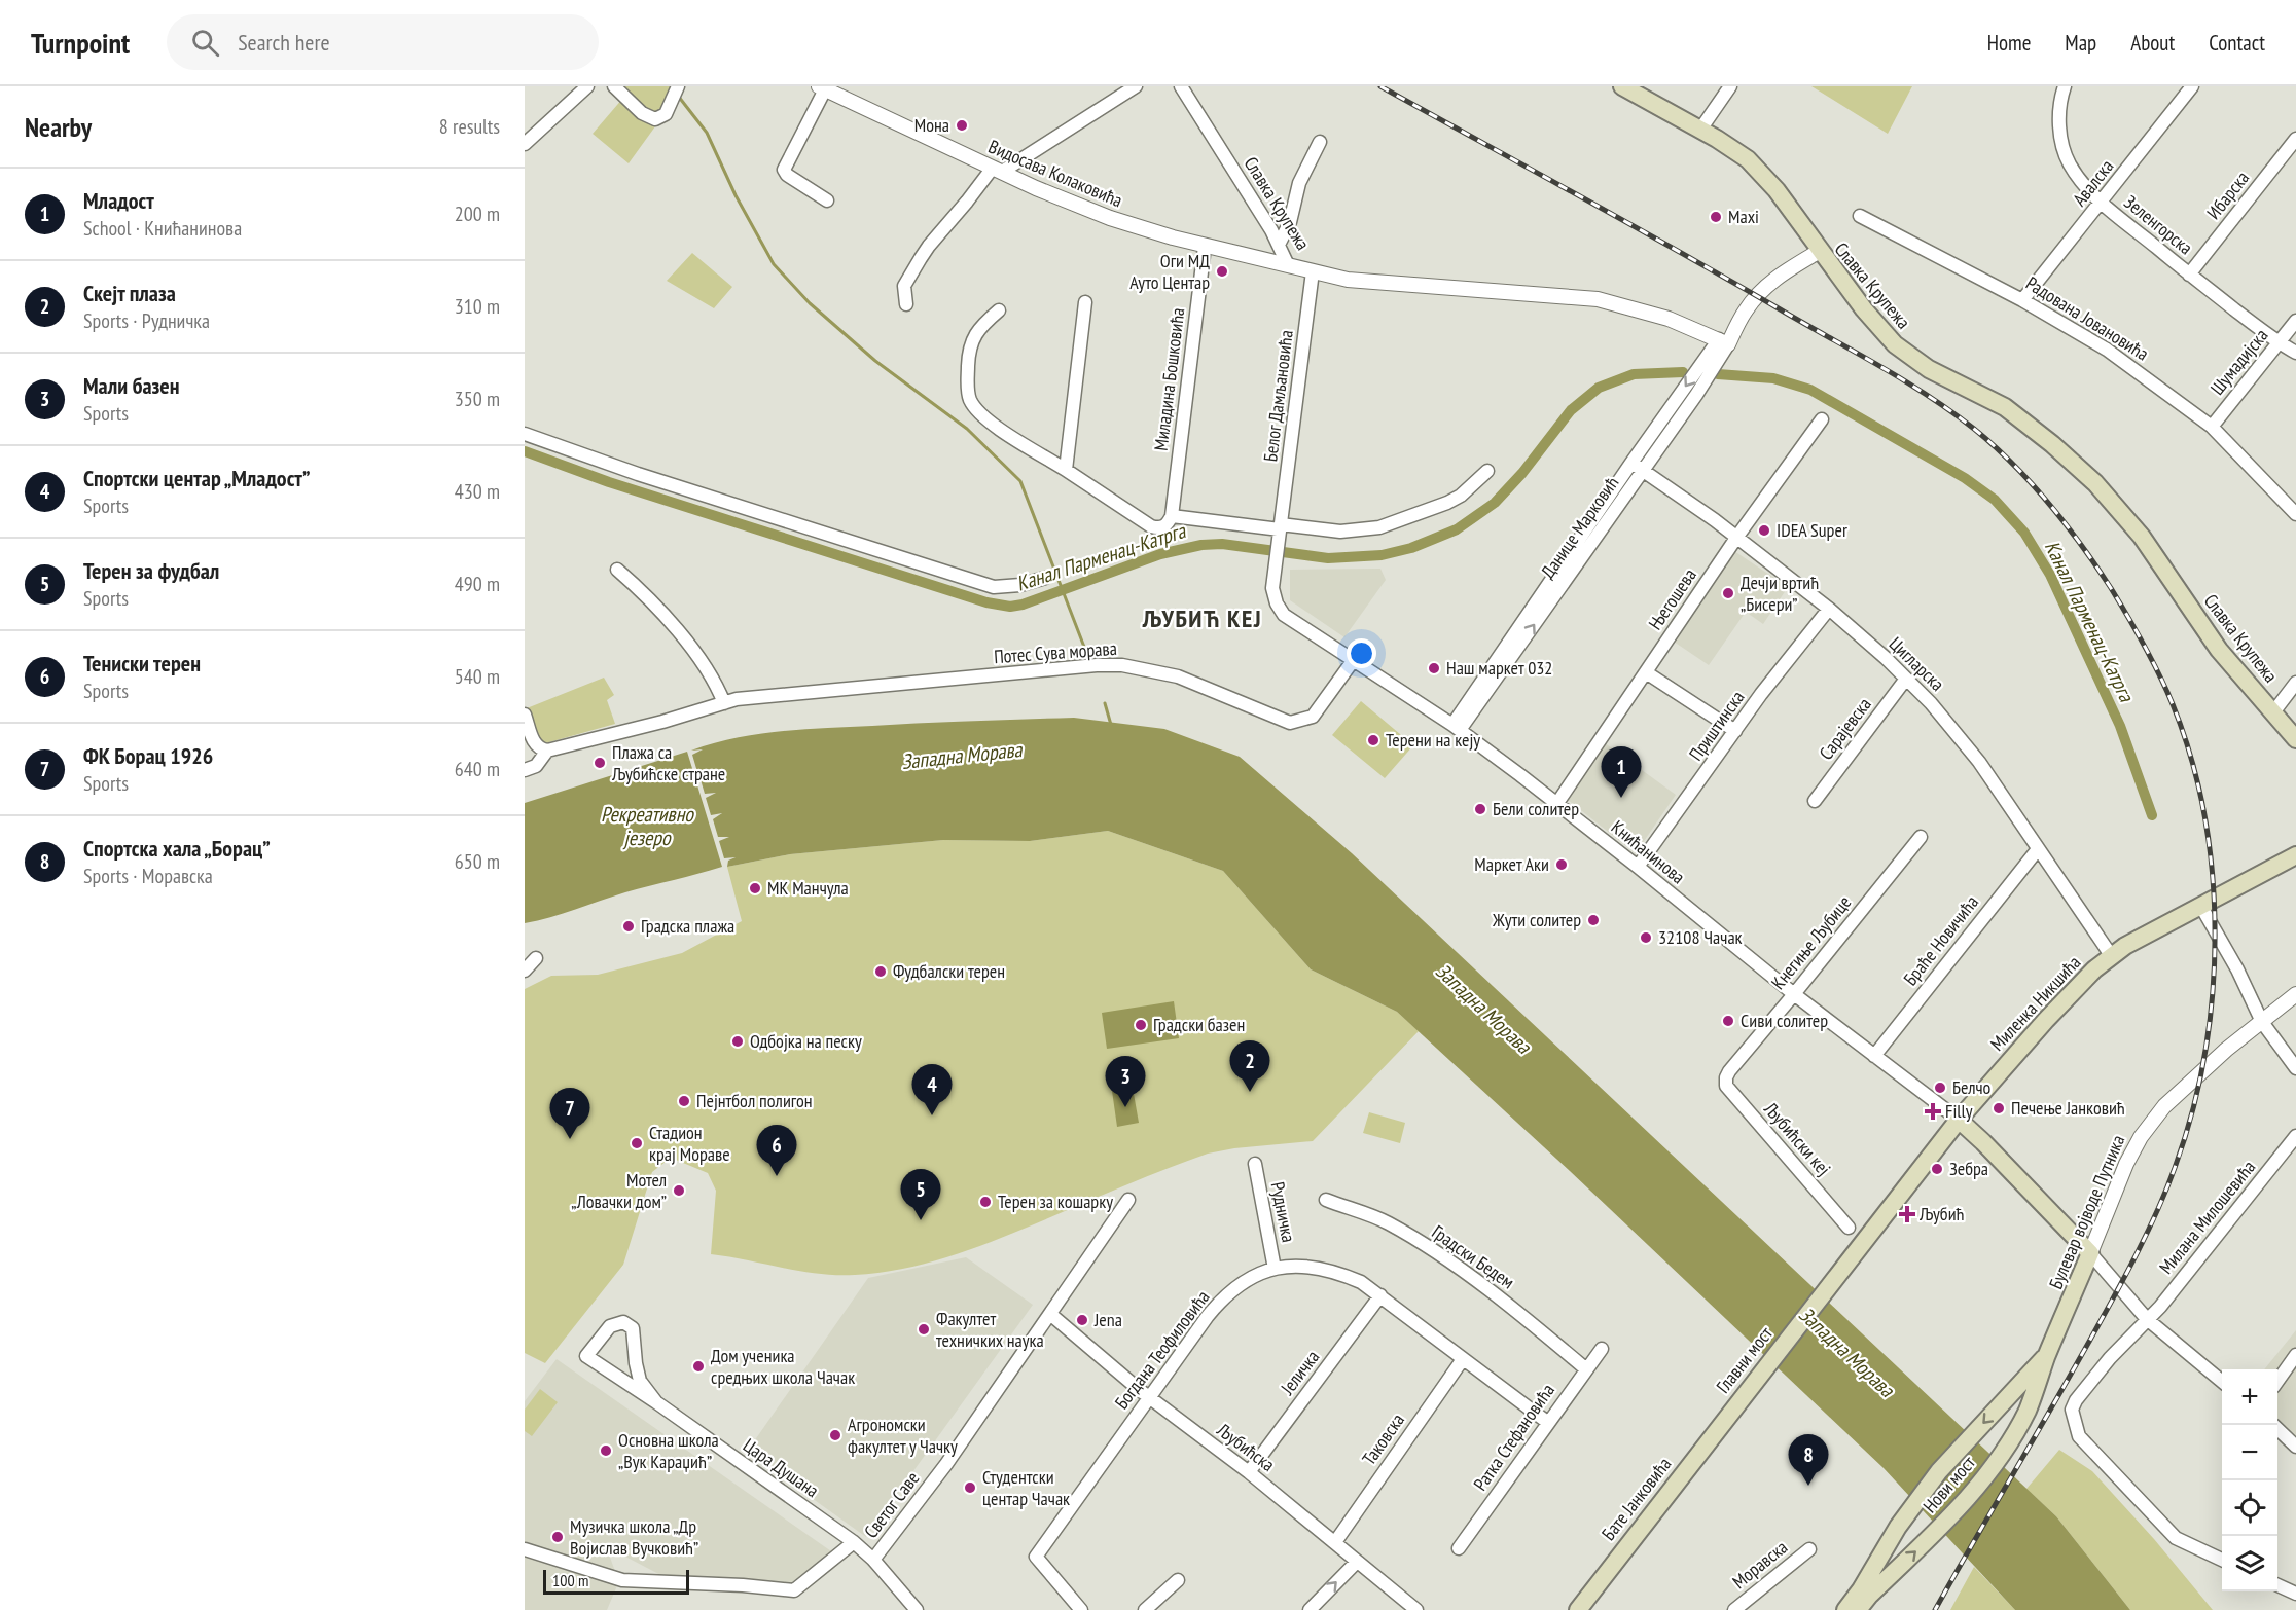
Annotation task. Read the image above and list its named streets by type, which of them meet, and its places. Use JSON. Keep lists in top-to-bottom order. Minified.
{"streets":{"main road":["Славка Крупежа","Миленка Никшића","Булевар војводе Путника","Главни мост","Нови мост","Бате Јанковића"],"street":["Видосава Колаковића","Авалска","Ибарска","Зеленгорска","Радована Јовановића","Шумадијска","Миладина Бошковића","Белог Дамљановића","Данице Марковић","Његошева","Потес Сува морава","Цигларска","Приштинска","Сарајевска","Книћанинова","Браће Новичића","Кнегиње Љубице","Љубићски кеј","Рудничка","Милана Милошевића","Градски Бедем","Богдана Теофиловића","Јеличка","Ратка Стефановића","Таковска","Љубићска","Цара Душана","Светог Саве","Моравска"]},"crossings":[["Видосава Колаковића","Славка Крупежа"],["Видосава Колаковића","Миладина Бошковића"],["Авалска","Зеленгорска"],["Авалска","Радована Јовановића"],["Ибарска","Зеленгорска"],["Славка Крупежа","Белог Дамљановића"],["Славка Крупежа","Данице Марковић"],["Зеленгорска","Шумадијска"],["Радована Јовановића","Шумадијска"],["Белог Дамљановића","Книћанинова"],["Данице Марковић","Цигларска"],["Данице Марковић","Книћанинова"],["Његошева","Цигларска"],["Његошева","Книћанинова"],["Потес Сува морава","Книћанинова"],["Цигларска","Приштинска"],["Цигларска","Сарајевска"],["Цигларска","Браће Новичића"],["Цигларска","Миленка Никшића"],["Приштинска","Книћанинова"],["Книћанинова","Браће Новичића"],["Книћанинова","Кнегиње Љубице"],["Книћанинова","Миленка Никшића"],["Кнегиње Љубице","Љубићски кеј"],["Миленка Никшића","Главни мост"],["Рудничка","Богдана Теофиловића"],["Булевар војводе Путника","Нови мост"],["Градски Бедем","Ратка Стефановића"],["Богдана Теофиловића","Јеличка"],["Богдана Теофиловића","Ратка Стефановића"],["Богдана Теофиловића","Таковска"],["Богдана Теофиловића","Љубићска"],["Главни мост","Бате Јанковића"],["Јеличка","Љубићска"],["Таковска","Љубићска"],["Љубићска","Светог Саве"],["Цара Душана","Светог Саве"]],"districts":["ЉУБИЋ КЕЈ"],"water":["Канал Парменац-Катрга","Западна Морава","Рекреативно језеро"],"places":{"other":["Мона","Maxi","Оги МД Ауто Центар","IDEA Super","Дечји вртић „Бисери”","Наш маркет 032","Терени на кеју","Плажа са Љубићске стране","Бели солитер","Маркет Аки","МК Манчула","Жути солитер","Градска плажа","32108 Чачак","Фудбалски терен","Сиви солитер","Градски базен","Одбојка на песку","Белчо","Пејнтбол полигон","Печење Јанковић","Стадион крај Мораве","Зебра","Мотел „Ловачки дом”","Терен за кошарку","Jena","Факултет техничких наука","Дом ученика средњих школа Чачак","Агрономски факултет у Чачку","Основна школа „Вук Караџић”","Студентски центар Чачак","Музичка школа „Др Војислав Вучковић”"],"health":["Filly","Љубић"]},"scale_bar":"100 m","page":{"header":"Turnpoint","search":"Search here","nav":["Home","Map","About","Contact"],"heading":["Nearby","8 results"],"list":[{"mark":"1","name":"Младост","note":"School · Книћанинова","value":"200 m"},{"mark":"2","name":"Скејт плаза","note":"Sports · Рудничка","value":"310 m"},{"mark":"3","name":"Мали базен","note":"Sports","value":"350 m"},{"mark":"4","name":"Спортски центар „Младост”","note":"Sports","value":"430 m"},{"mark":"5","name":"Терен за фудбал","note":"Sports","value":"490 m"},{"mark":"6","name":"Тениски терен","note":"Sports","value":"540 m"},{"mark":"7","name":"ФК Борац 1926","note":"Sports","value":"640 m"},{"mark":"8","name":"Спортска хала „Борац”","note":"Sports · Моравска","value":"650 m"}],"pins":["1","2","3","4","7","6","5","8"],"map_buttons":["+","−"],"scale":"100 m"}}
